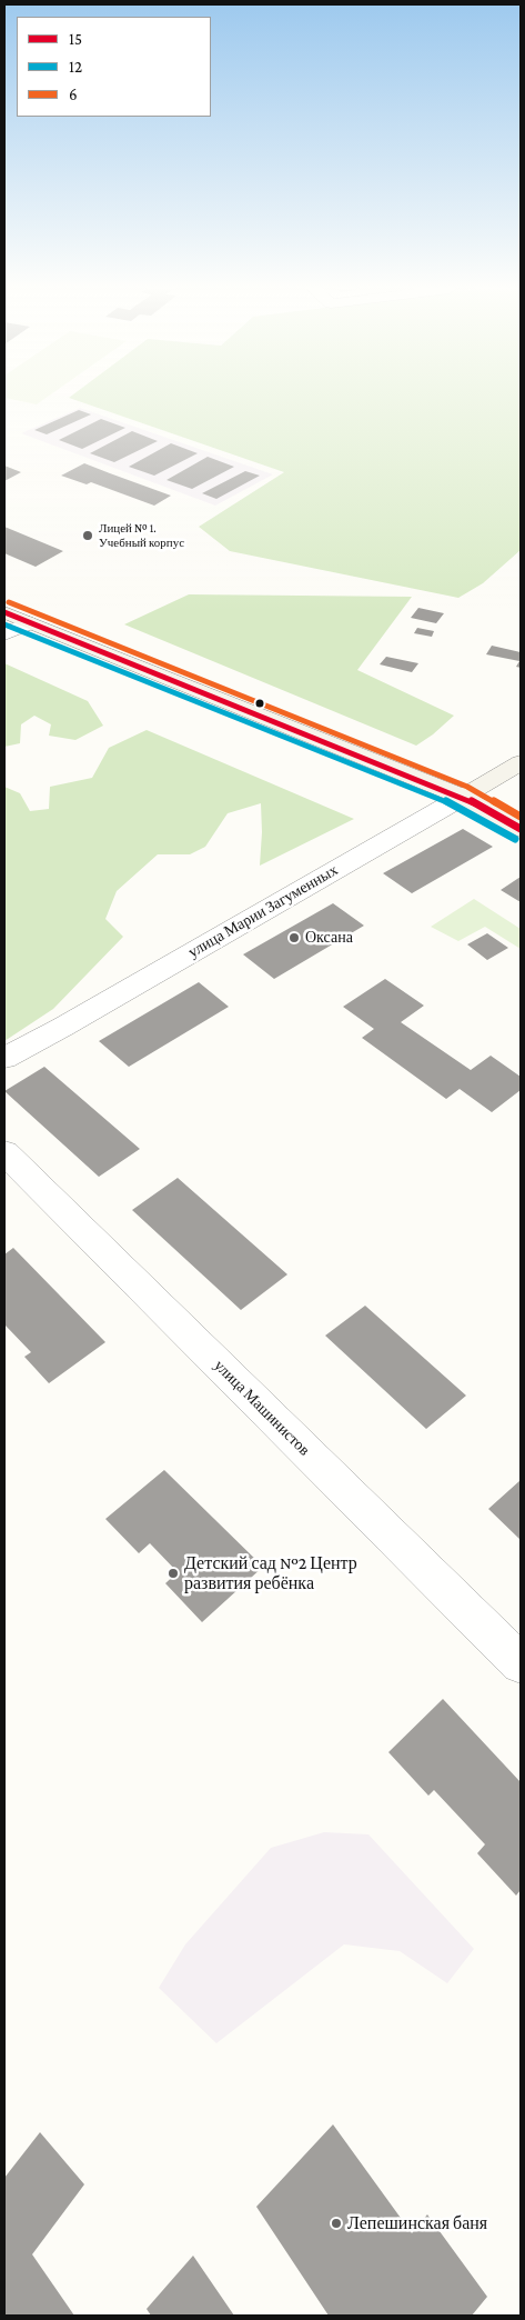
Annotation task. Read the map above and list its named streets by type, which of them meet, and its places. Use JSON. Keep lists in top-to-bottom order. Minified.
{"streets":{"main road":["улица Марии Загуменных"],"street":["улица Машинистов"]},"places":["Лицей № 1. Учебный корпус","Оксана","Детский сад №2 Центр развития ребёнка","Лепешинская баня"],"lines":["transit line 6","transit line 15","transit line 12"],"legend":["15","12","6"]}
